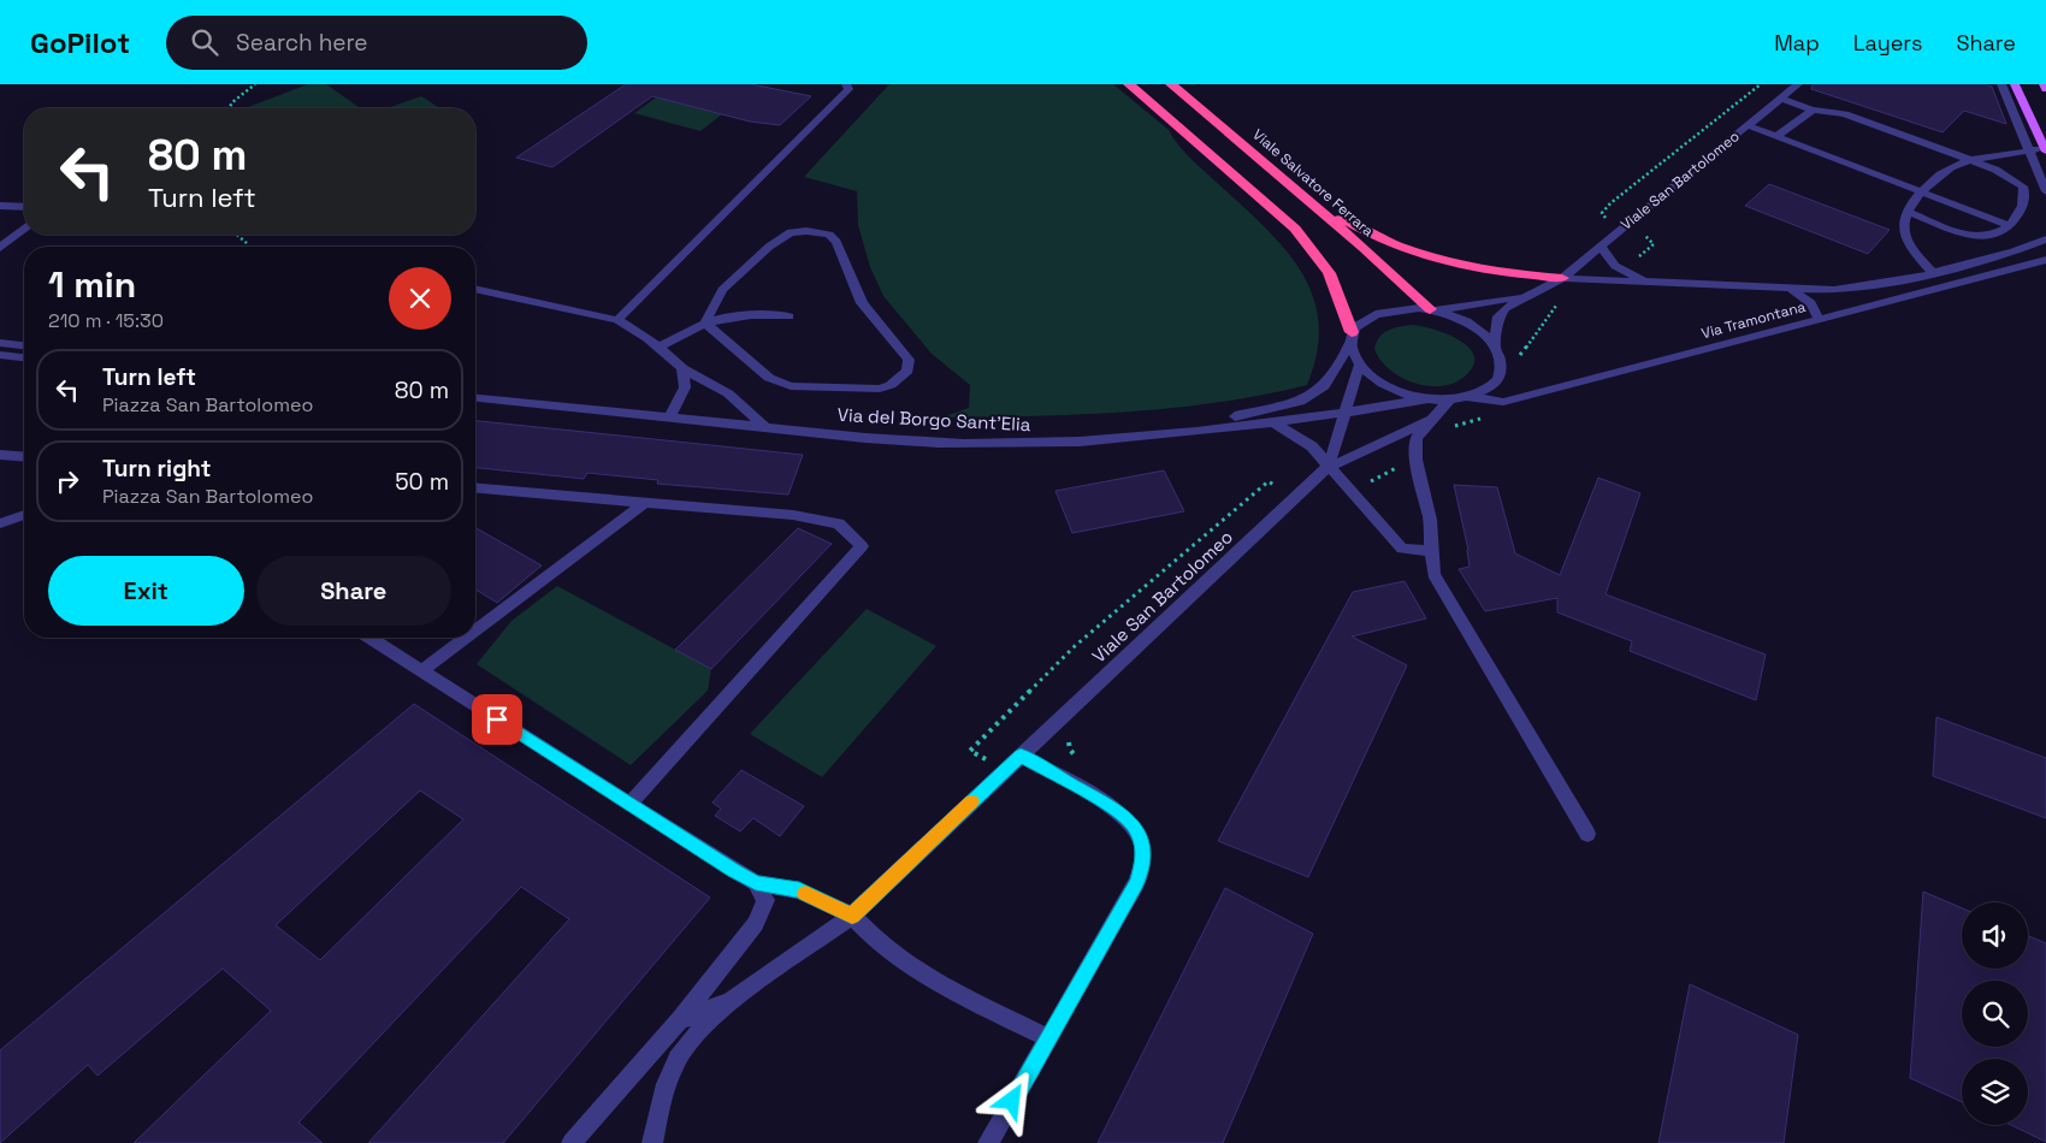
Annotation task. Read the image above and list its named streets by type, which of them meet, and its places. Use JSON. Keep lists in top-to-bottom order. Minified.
{"streets":{"highway":["Viale Salvatore Ferrara"],"street":["Viale San Bartolomeo","Via Tramontana","Via del Borgo Sant'Elia"]},"crossings":[["Viale San Bartolomeo","Viale Salvatore Ferrara"],["Viale San Bartolomeo","Via Tramontana"],["Viale San Bartolomeo","Via del Borgo Sant'Elia"],["Viale Salvatore Ferrara","Via Tramontana"],["Viale Salvatore Ferrara","Via del Borgo Sant'Elia"],["Via Tramontana","Via del Borgo Sant'Elia"]],"page":{"header":"GoPilot","search":"Search here","nav":["Map","Layers","Share"],"turn":["80 m","Turn left"],"heading":["1 min","210 m · 15:30"],"list":[{"name":"Turn left","note":"Piazza San Bartolomeo","value":"80 m"},{"name":"Turn right","note":"Piazza San Bartolomeo","value":"50 m"}],"buttons":["Exit","Share"]}}
